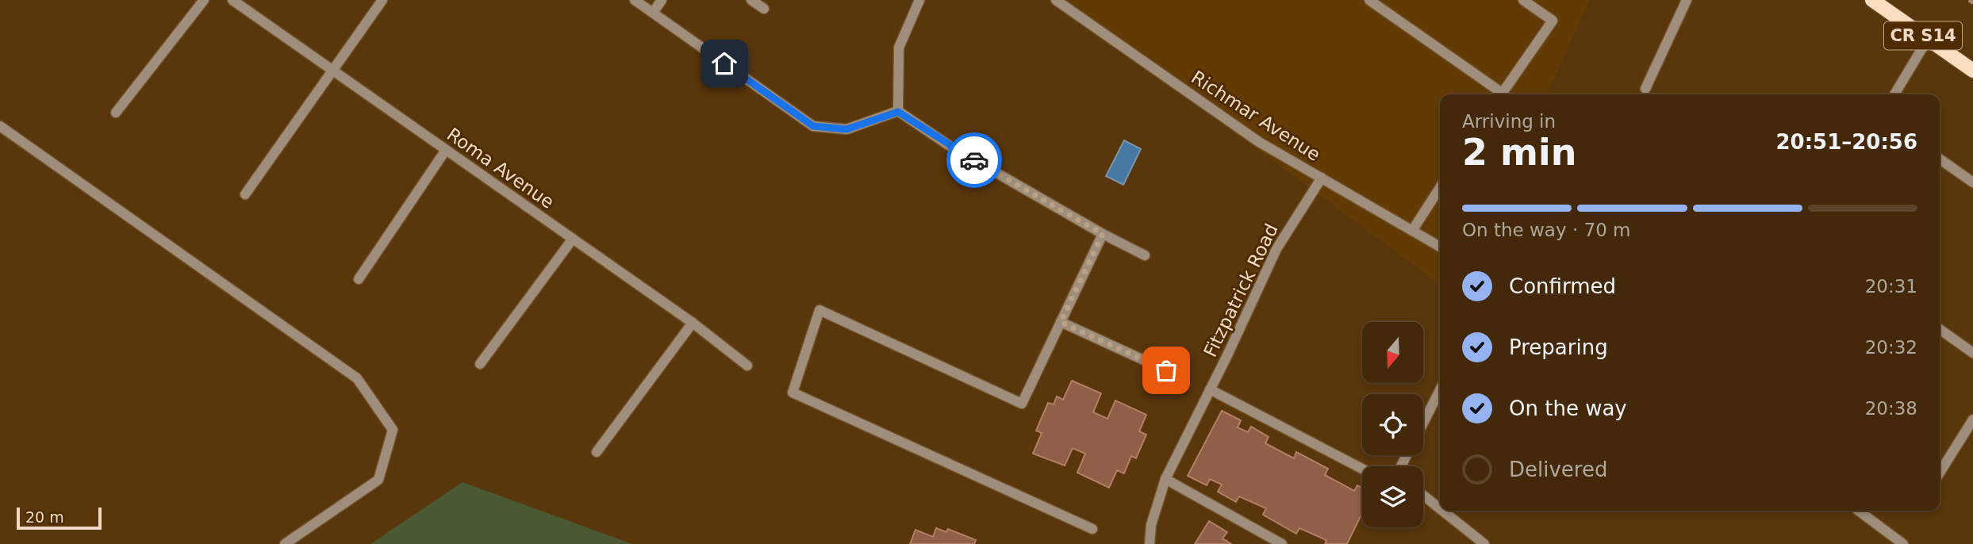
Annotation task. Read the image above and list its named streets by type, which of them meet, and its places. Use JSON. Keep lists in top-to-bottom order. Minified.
{"streets":{"main road":["CR S14"],"street":["Richmar Avenue","Roma Avenue","Fitzpatrick Road"]},"crossings":[["Richmar Avenue","Fitzpatrick Road"]],"scale_bar":"20 m","north":"bottom","page":{"heading":["2 min","Arriving in","20:51–20:56"],"bar":"On the way · 70 m","list":[["Confirmed","20:31"],["Preparing","20:32"],["On the way","20:38"],"Delivered"],"scale":"20 m"}}
